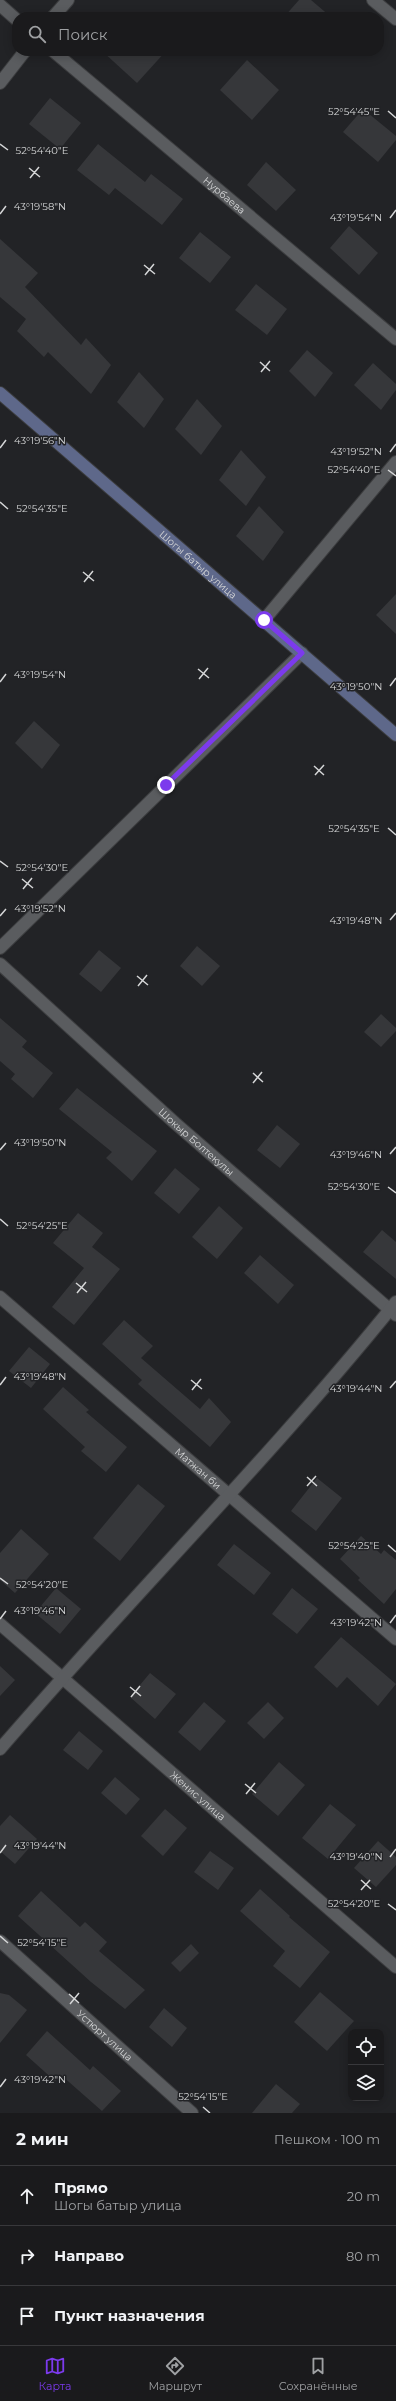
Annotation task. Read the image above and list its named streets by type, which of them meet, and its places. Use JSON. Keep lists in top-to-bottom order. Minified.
{"streets":{"street":["Нурбаева","Шогы батыр улица","Шокыр Болтекулы","Матжан би","Женис улица","Устюрт улица"]},"page":{"search":"Поиск","heading":["2 мин","Пешком · 100 m"],"list":[["Прямо","Шогы батыр улица","20 m"],["Направо","80 m"],"Пункт назначения"],"nav":["Карта","Маршрут","Сохранённые"]},"coordinates":["52°54'45\"E","52°54'40\"E","43°19'58\"N","43°19'54\"N","43°19'56\"N","43°19'52\"N","52°54'35\"E","43°19'50\"N","52°54'30\"E","43°19'48\"N","43°19'46\"N","52°54'25\"E","43°19'44\"N","52°54'20\"E","43°19'42\"N","43°19'40\"N","52°54'15\"E"]}
